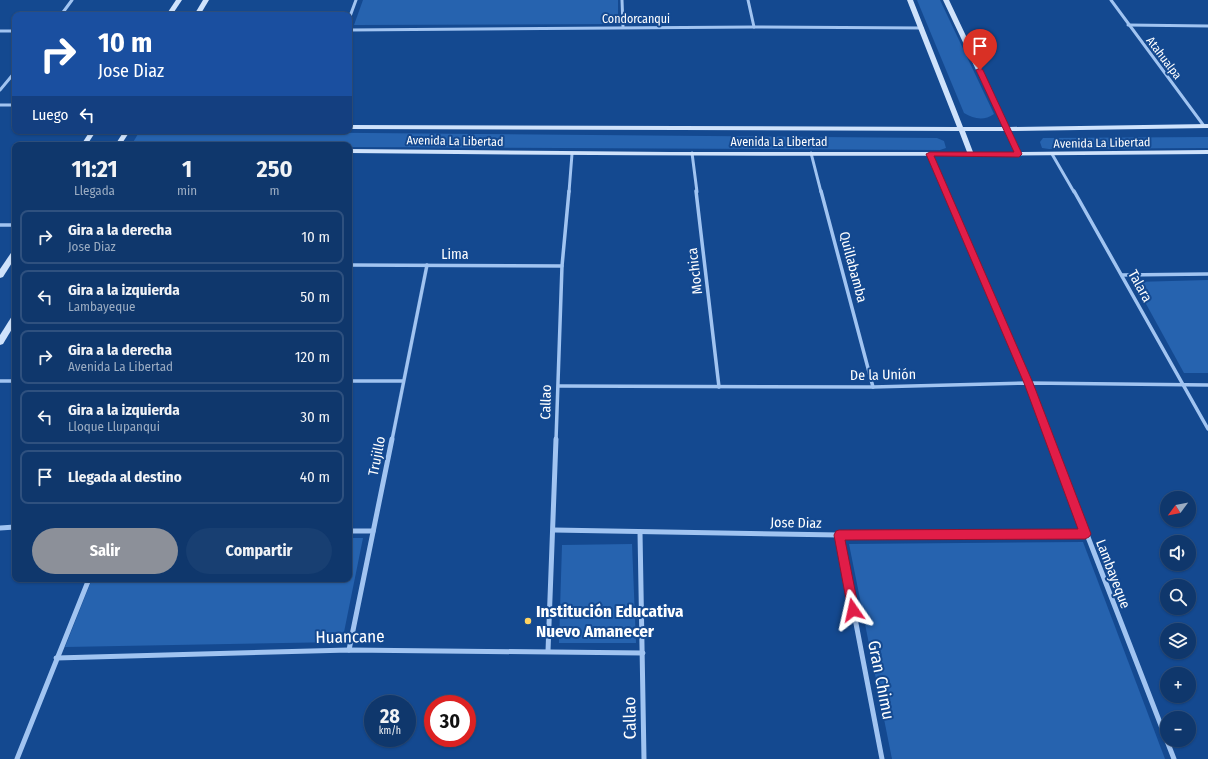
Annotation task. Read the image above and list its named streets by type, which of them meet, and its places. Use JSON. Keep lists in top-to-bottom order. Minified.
{"streets":{"street":["Condorcanqui","Atahualpa","Avenida La Libertad","Lima","Quillabamba","Mochica","Talara","De la Unión","Callao","Trujillo","Jose Diaz","Lambayeque","Huancane","Gran Chimu"]},"crossings":[["Atahualpa","Avenida La Libertad"],["Avenida La Libertad","Quillabamba"],["Avenida La Libertad","Mochica"],["Avenida La Libertad","Talara"],["Avenida La Libertad","Callao"],["Avenida La Libertad","Lambayeque"],["Lima","Callao"],["Lima","Trujillo"],["Quillabamba","De la Unión"],["Mochica","De la Unión"],["Talara","De la Unión"],["De la Unión","Callao"],["De la Unión","Lambayeque"],["Callao","Jose Diaz"],["Callao","Huancane"],["Trujillo","Huancane"],["Jose Diaz","Lambayeque"],["Jose Diaz","Gran Chimu"]],"places":["Institución Educativa Nuevo Amanecer"],"north":"bottom left","page":{"turn":["10 m","Jose Diaz"],"then":"Luego","eta":["11:21","Llegada","1","min","250","m"],"list":[{"name":"Gira a la derecha","note":"Jose Diaz","value":"10 m"},{"name":"Gira a la izquierda","note":"Lambayeque","value":"50 m"},{"name":"Gira a la derecha","note":"Avenida La Libertad","value":"120 m"},{"name":"Gira a la izquierda","note":"Lloque Llupanqui","value":"30 m"},{"name":"Llegada al destino","value":"40 m"}],"map_buttons":["+","−"],"buttons":["Salir","Compartir"],"speed":"28 km/h","limit":"30"}}
